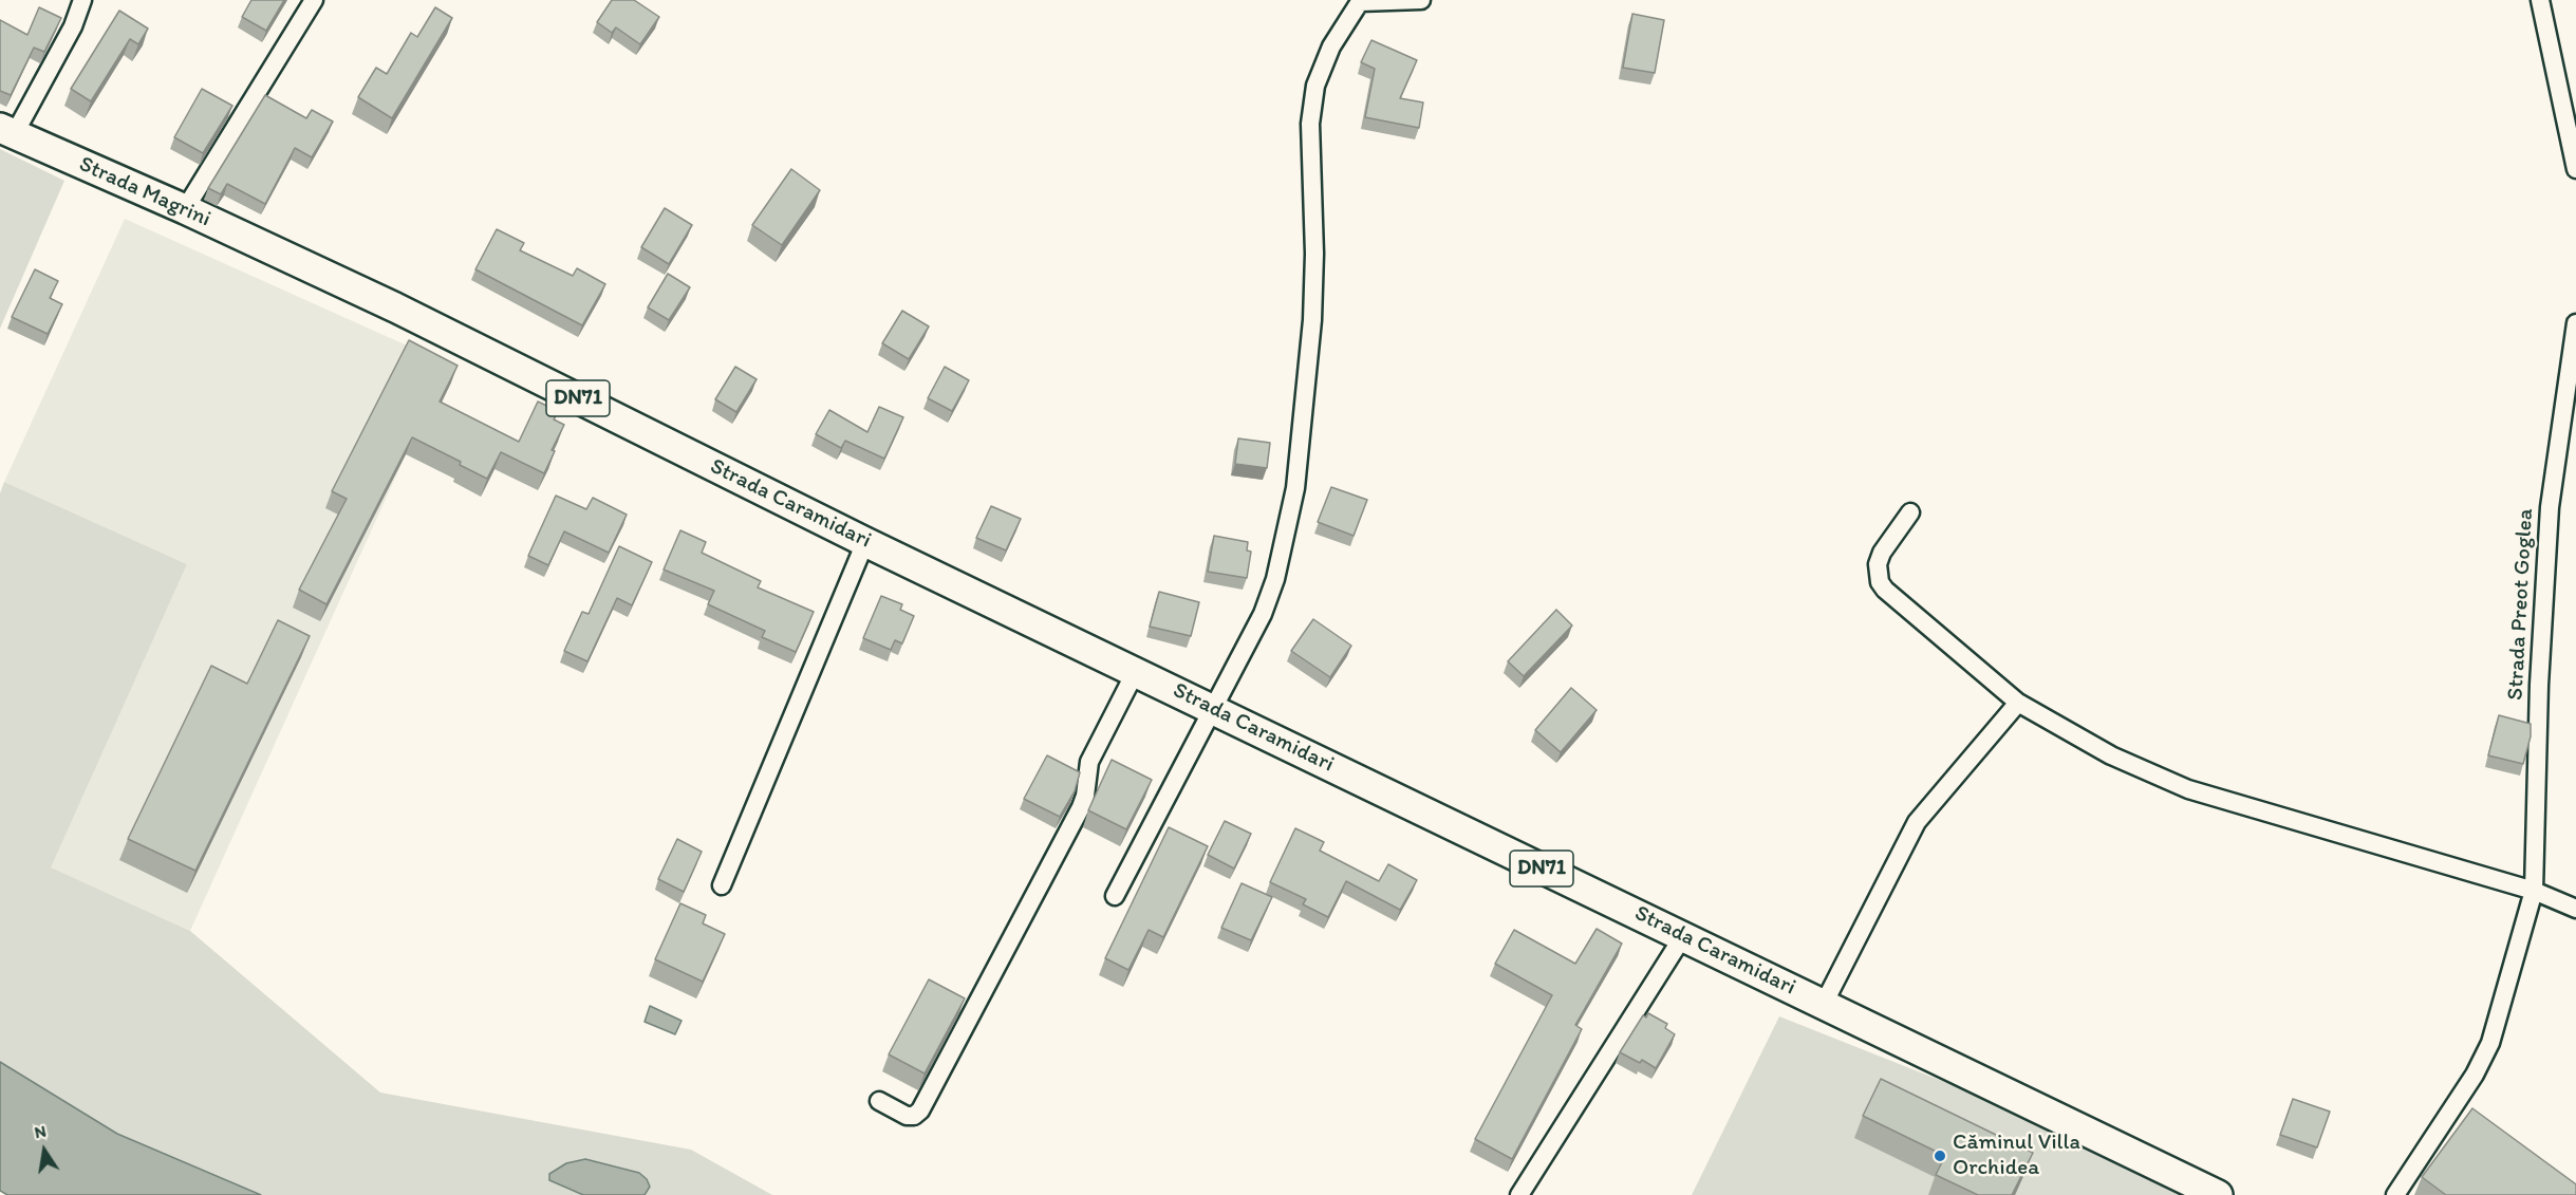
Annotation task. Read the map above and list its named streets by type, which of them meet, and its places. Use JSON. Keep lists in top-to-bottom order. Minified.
{"streets":{"main road":["Strada Magrini","DN71","Strada Caramidari"],"street":["Strada Preot Goglea"]},"crossings":[["Strada Magrini","Strada Caramidari"]],"places":["Căminul Villa Orchidea"],"north":"top"}
